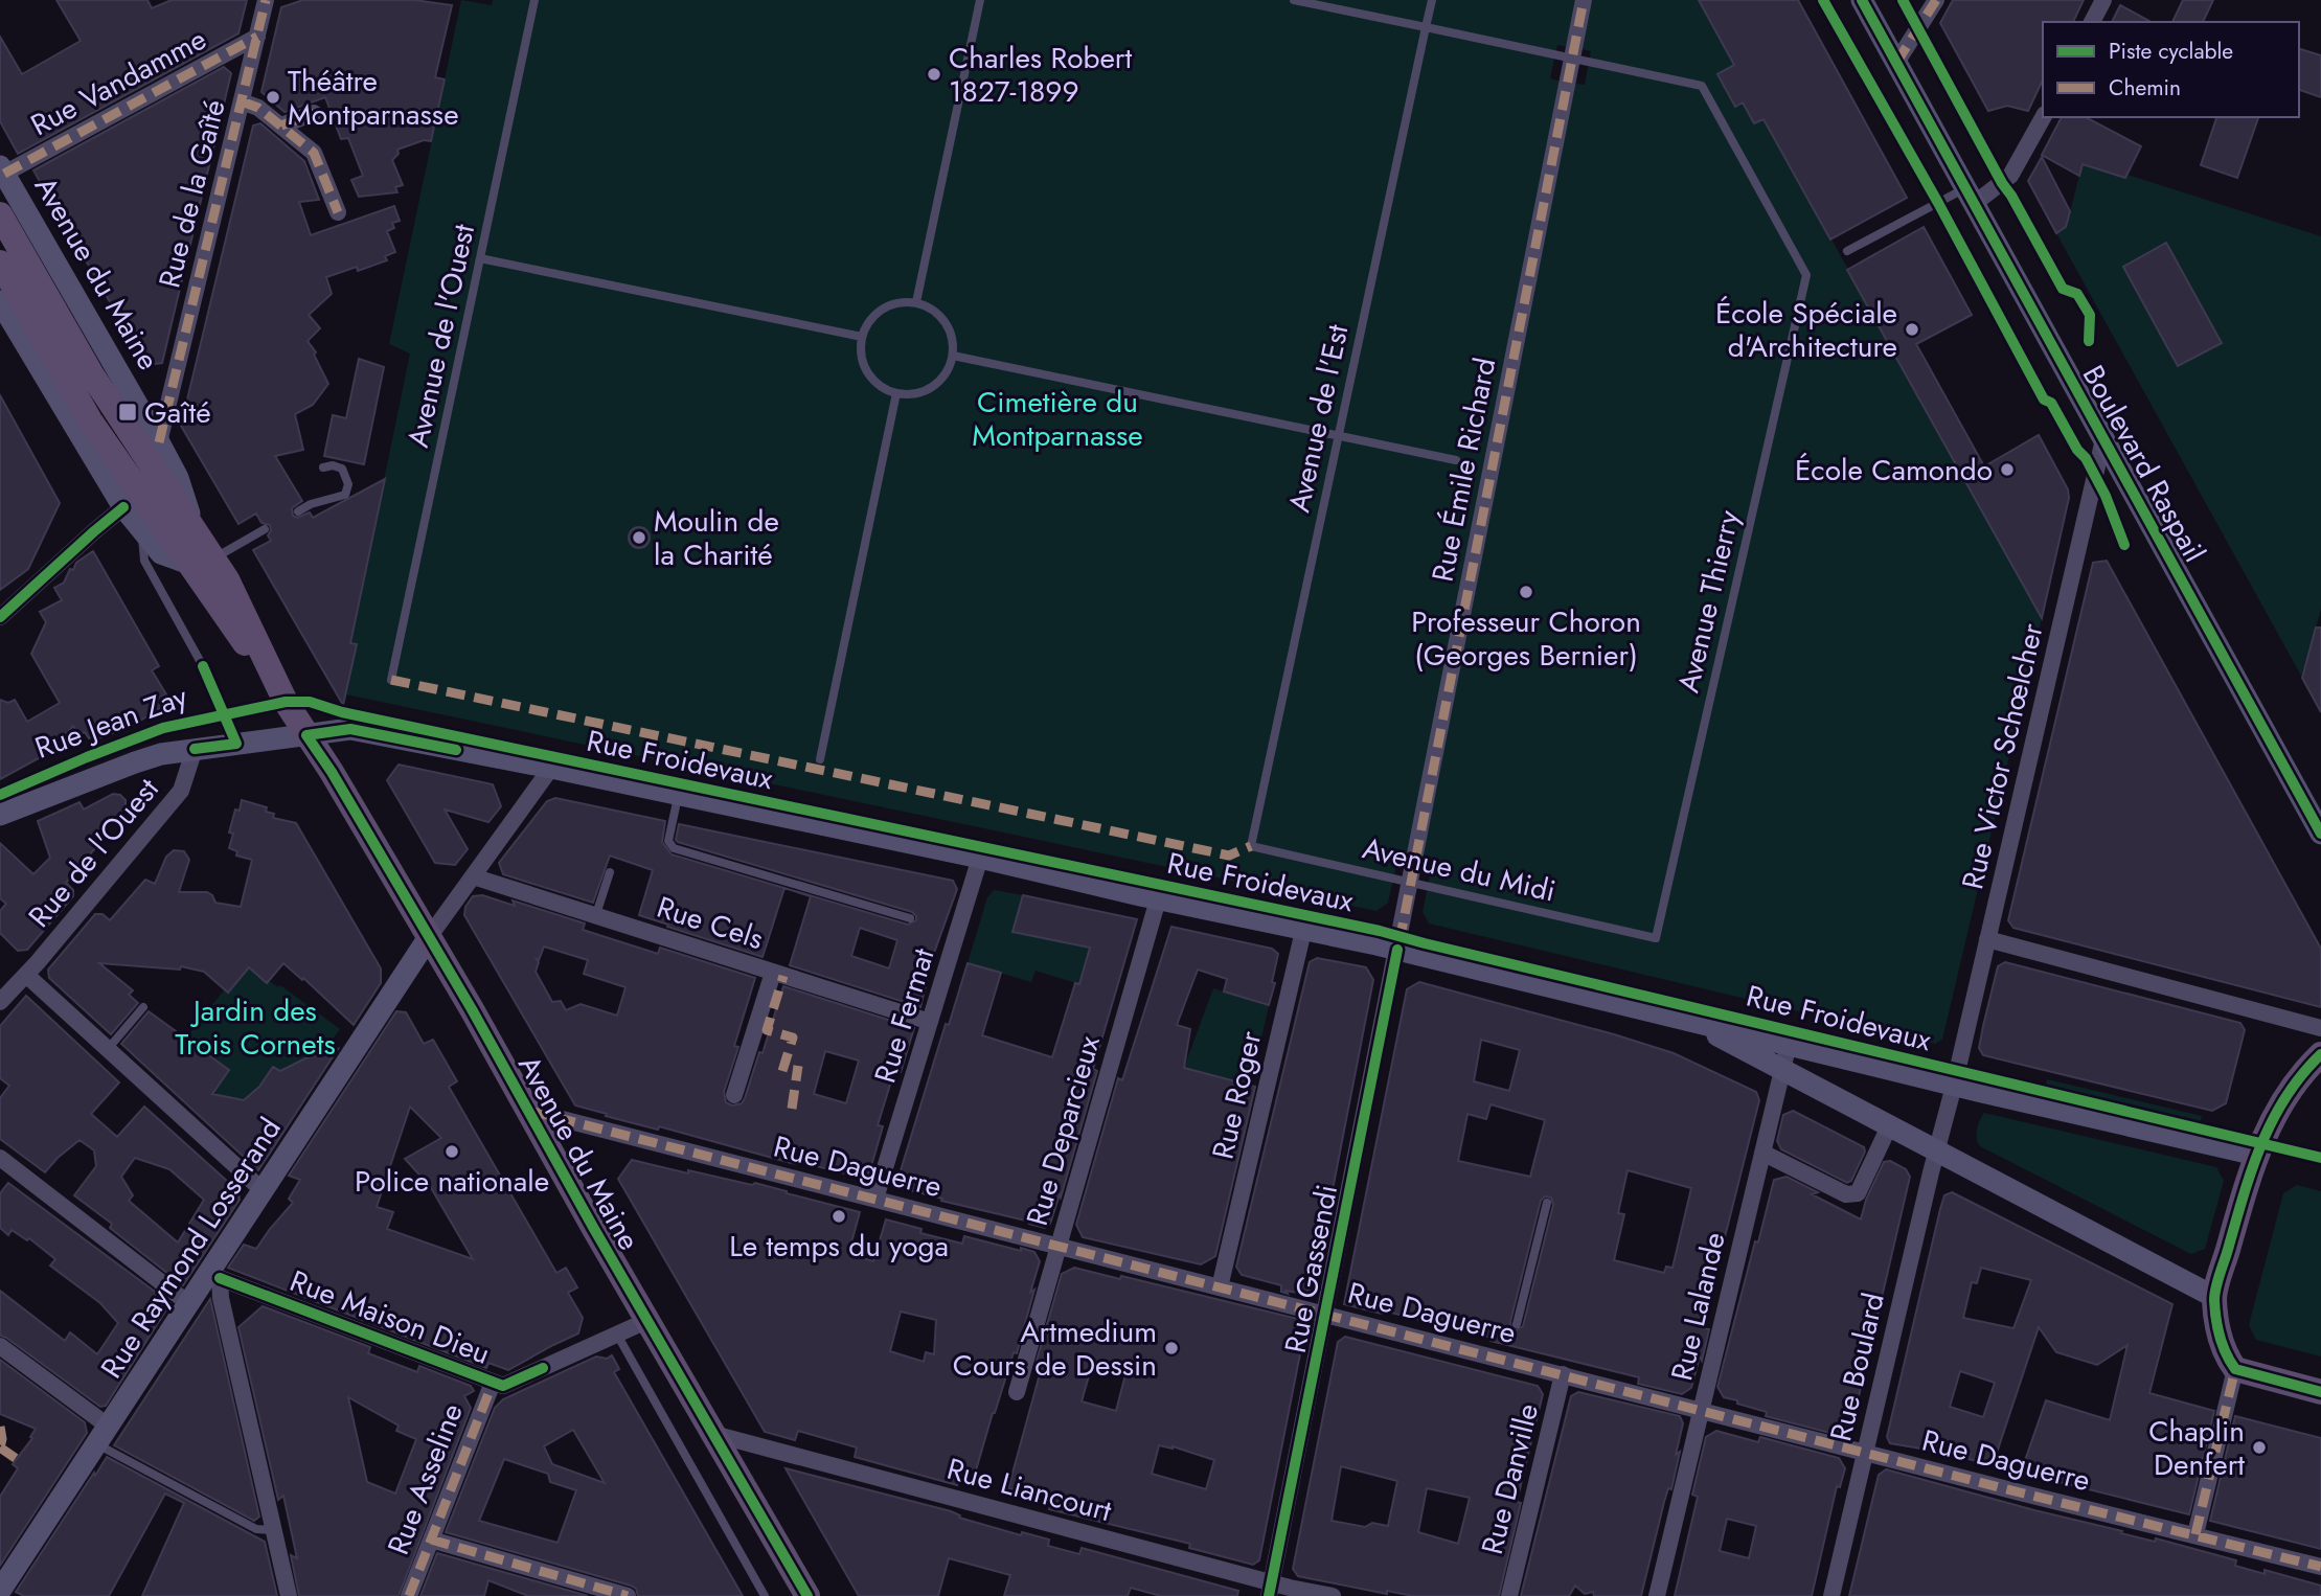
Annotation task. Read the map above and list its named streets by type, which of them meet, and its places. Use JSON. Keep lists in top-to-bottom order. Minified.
{"streets":{"main road":["Avenue du Maine","Boulevard Raspail","Rue Jean Zay","Rue Froidevaux","Rue Raymond Losserand"],"street":["Rue Vandamme","Rue de la Gaîté","Rue Émile Richard","Rue Victor Schœlcher","Rue de l'Ouest","Rue Cels","Rue Fermat","Rue Roger","Rue Deparcieux","Rue Daguerre","Rue Gassendi","Rue Lalande","Rue Maison Dieu","Rue Boulard","Rue Asseline","Rue Danville","Rue Liancourt"],"lane":["Avenue de l'Ouest","Avenue de l'Est","Avenue Thierry","Avenue du Midi"]},"crossings":[["Rue Vandamme","Rue de la Gaîté"],["Rue Vandamme","Avenue du Maine"],["Rue de la Gaîté","Avenue du Maine"],["Avenue du Maine","Rue Jean Zay"],["Avenue du Maine","Rue Froidevaux"],["Avenue du Maine","Rue Daguerre"],["Avenue du Maine","Rue Raymond Losserand"],["Avenue du Maine","Rue Maison Dieu"],["Avenue du Maine","Rue Liancourt"],["Avenue de l'Est","Avenue du Midi"],["Boulevard Raspail","Rue Victor Schœlcher"],["Rue Émile Richard","Avenue Thierry"],["Rue Émile Richard","Rue Froidevaux"],["Rue Émile Richard","Avenue du Midi"],["Rue Émile Richard","Rue Gassendi"],["Avenue Thierry","Avenue du Midi"],["Rue Jean Zay","Rue Froidevaux"],["Rue Jean Zay","Rue de l'Ouest"],["Rue Victor Schœlcher","Rue Froidevaux"],["Rue Victor Schœlcher","Rue Boulard"],["Rue Froidevaux","Rue Fermat"],["Rue Froidevaux","Rue Roger"],["Rue Froidevaux","Rue Deparcieux"],["Rue Froidevaux","Rue Gassendi"],["Rue Froidevaux","Rue Lalande"],["Rue Froidevaux","Rue Boulard"],["Rue Cels","Rue Fermat"],["Rue Fermat","Rue Daguerre"],["Rue Roger","Rue Daguerre"],["Rue Deparcieux","Rue Daguerre"],["Rue Daguerre","Rue Gassendi"],["Rue Daguerre","Rue Lalande"],["Rue Daguerre","Rue Boulard"],["Rue Daguerre","Rue Danville"],["Rue Raymond Losserand","Rue Maison Dieu"],["Rue Gassendi","Rue Liancourt"],["Rue Maison Dieu","Rue Asseline"]],"parks":["Cimetière du Montparnasse","Jardin des Trois Cornets"],"places":{"other":["Charles Robert 1827-1899","Théâtre Montparnasse","École Spéciale d'Architecture","École Camondo","Moulin de la Charité","Professeur Choron (Georges Bernier)","Police nationale","Le temps du yoga","Artmedium Cours de Dessin","Chaplin Denfert"],"transit":["Gaîté"]},"legend":["Piste cyclable","Chemin"]}
